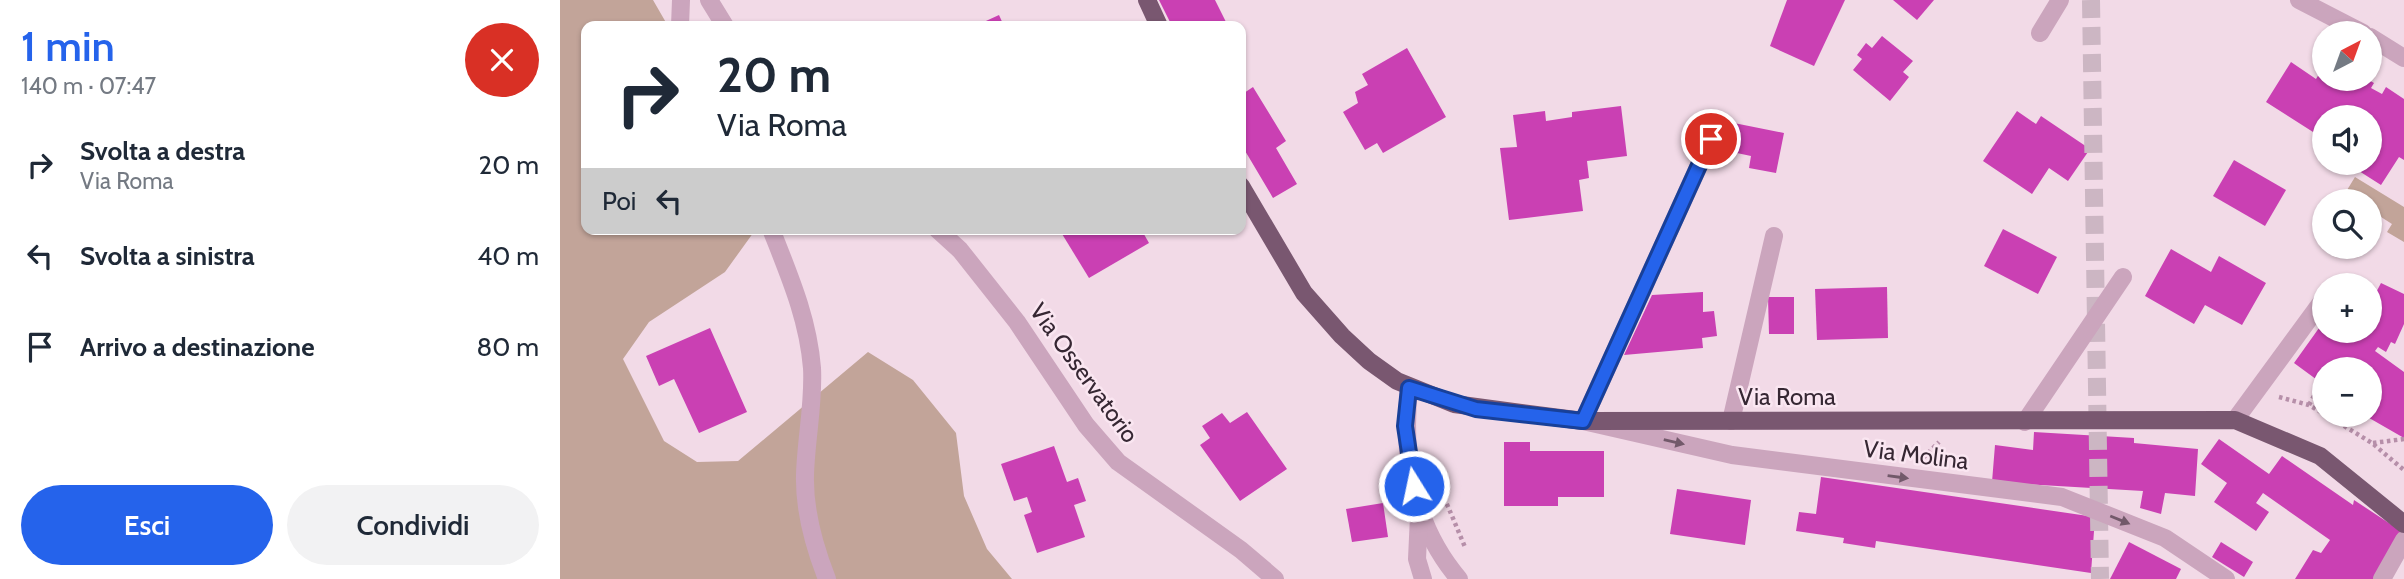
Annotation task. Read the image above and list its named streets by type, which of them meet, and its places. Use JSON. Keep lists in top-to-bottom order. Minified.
{"streets":{"main road":["Via Roma"],"street":["Via Osservatorio","Via Molina"]},"crossings":[["Via Roma","Via Molina"]],"one_way":["Via Molina"],"north":"top right","page":{"heading":["1 min","140 m · 07:47"],"map_buttons":["+","−"],"turn":["20 m","Via Roma"],"list":[{"name":"Svolta a destra","note":"Via Roma","value":"20 m"},{"name":"Svolta a sinistra","value":"40 m"},{"name":"Arrivo a destinazione","value":"80 m"}],"then":"Poi","buttons":["Esci","Condividi"]}}
